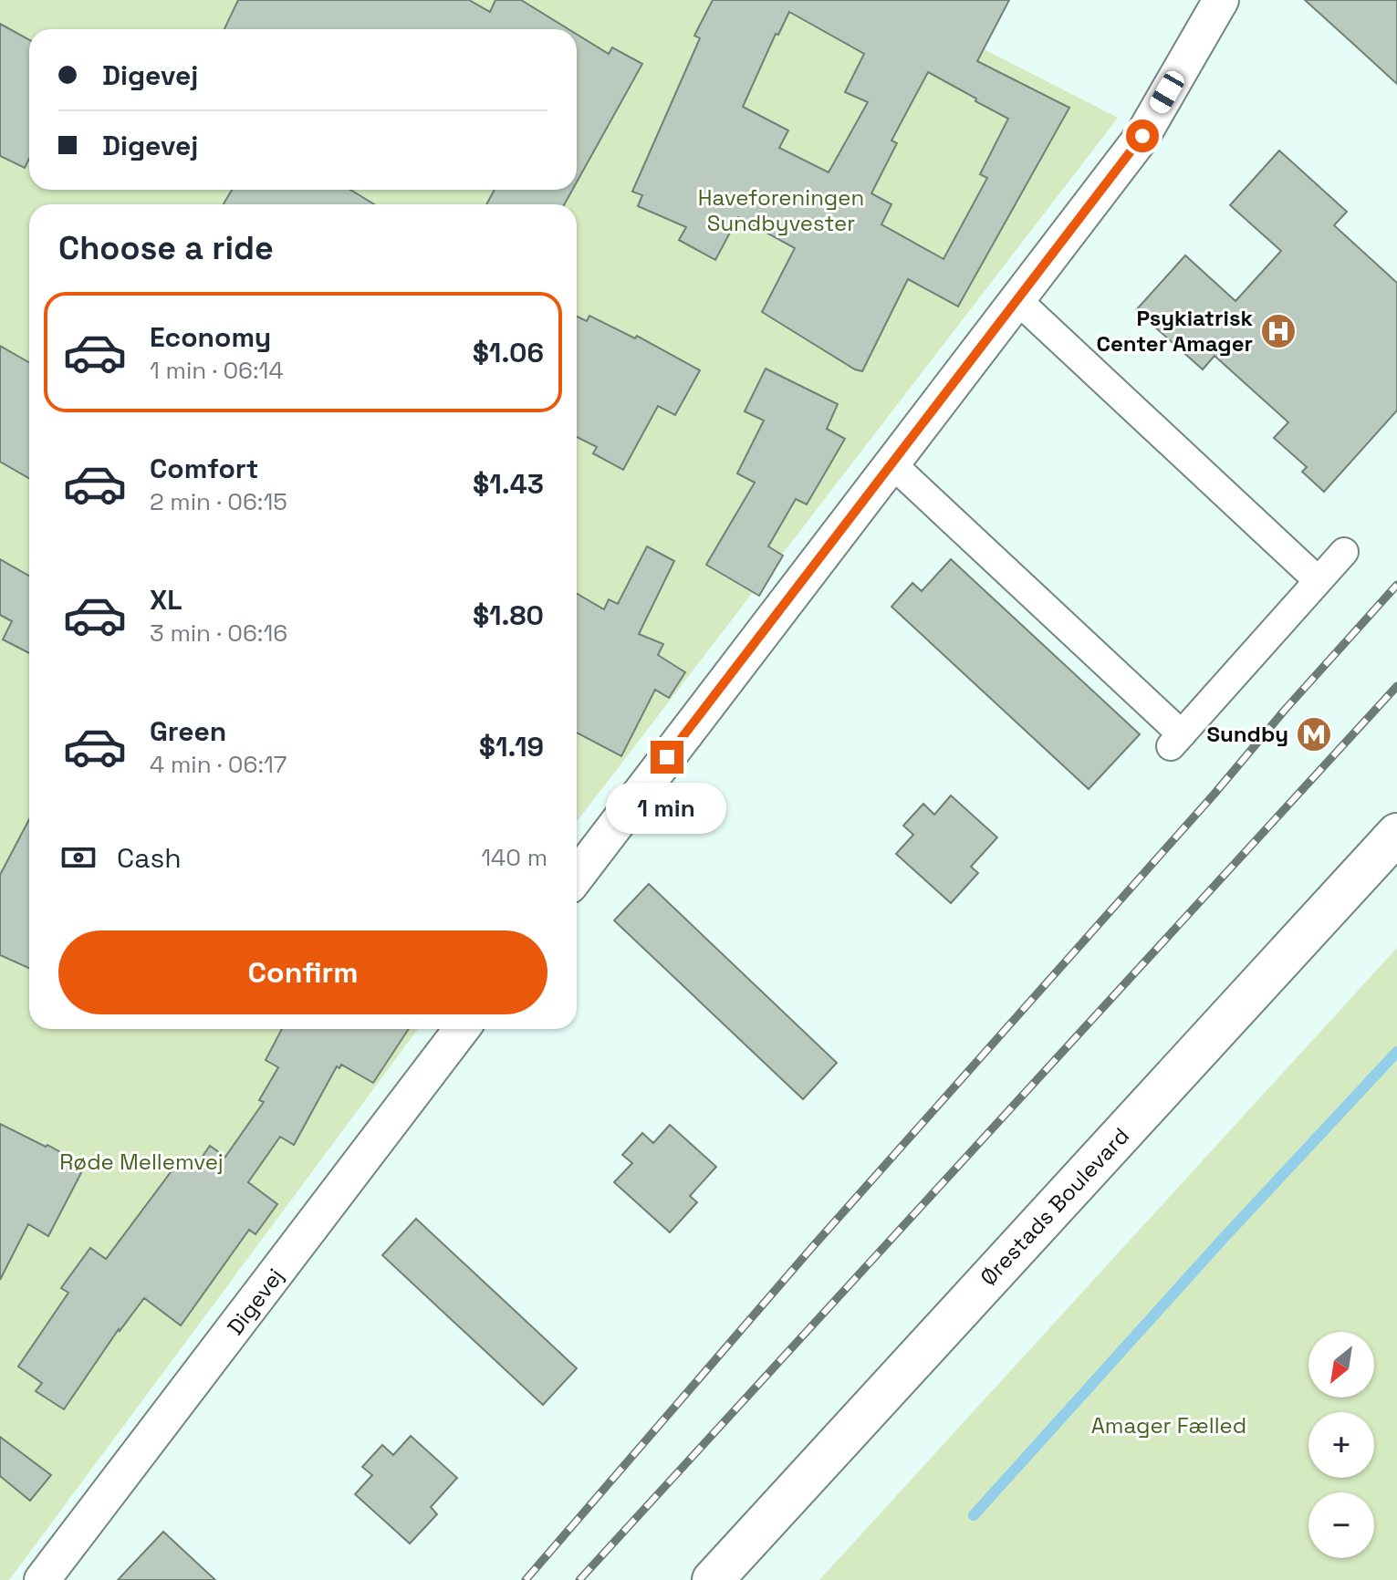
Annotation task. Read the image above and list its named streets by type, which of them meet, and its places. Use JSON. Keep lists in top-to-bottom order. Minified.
{"streets":{"street":["Ørestads Boulevard","Digevej"]},"parks":["Haveforeningen Sundbyvester","Røde Mellemvej","Amager Fælled"],"places":{"hospital":["Psykiatrisk Center Amager"],"metro station":["Sundby"]},"north":"bottom left","page":{"banner":["Digevej","Digevej"],"heading":"Choose a ride","list":[{"name":"Economy","note":"1 min · 06:14","value":"$1.06"},{"name":"Comfort","note":"2 min · 06:15","value":"$1.43"},{"name":"XL","note":"3 min · 06:16","value":"$1.80"},{"name":"Green","note":"4 min · 06:17","value":"$1.19"}],"bubble":"1 min","pay":["Cash","140 m"],"buttons":"Confirm","map_buttons":["+","−"]}}
